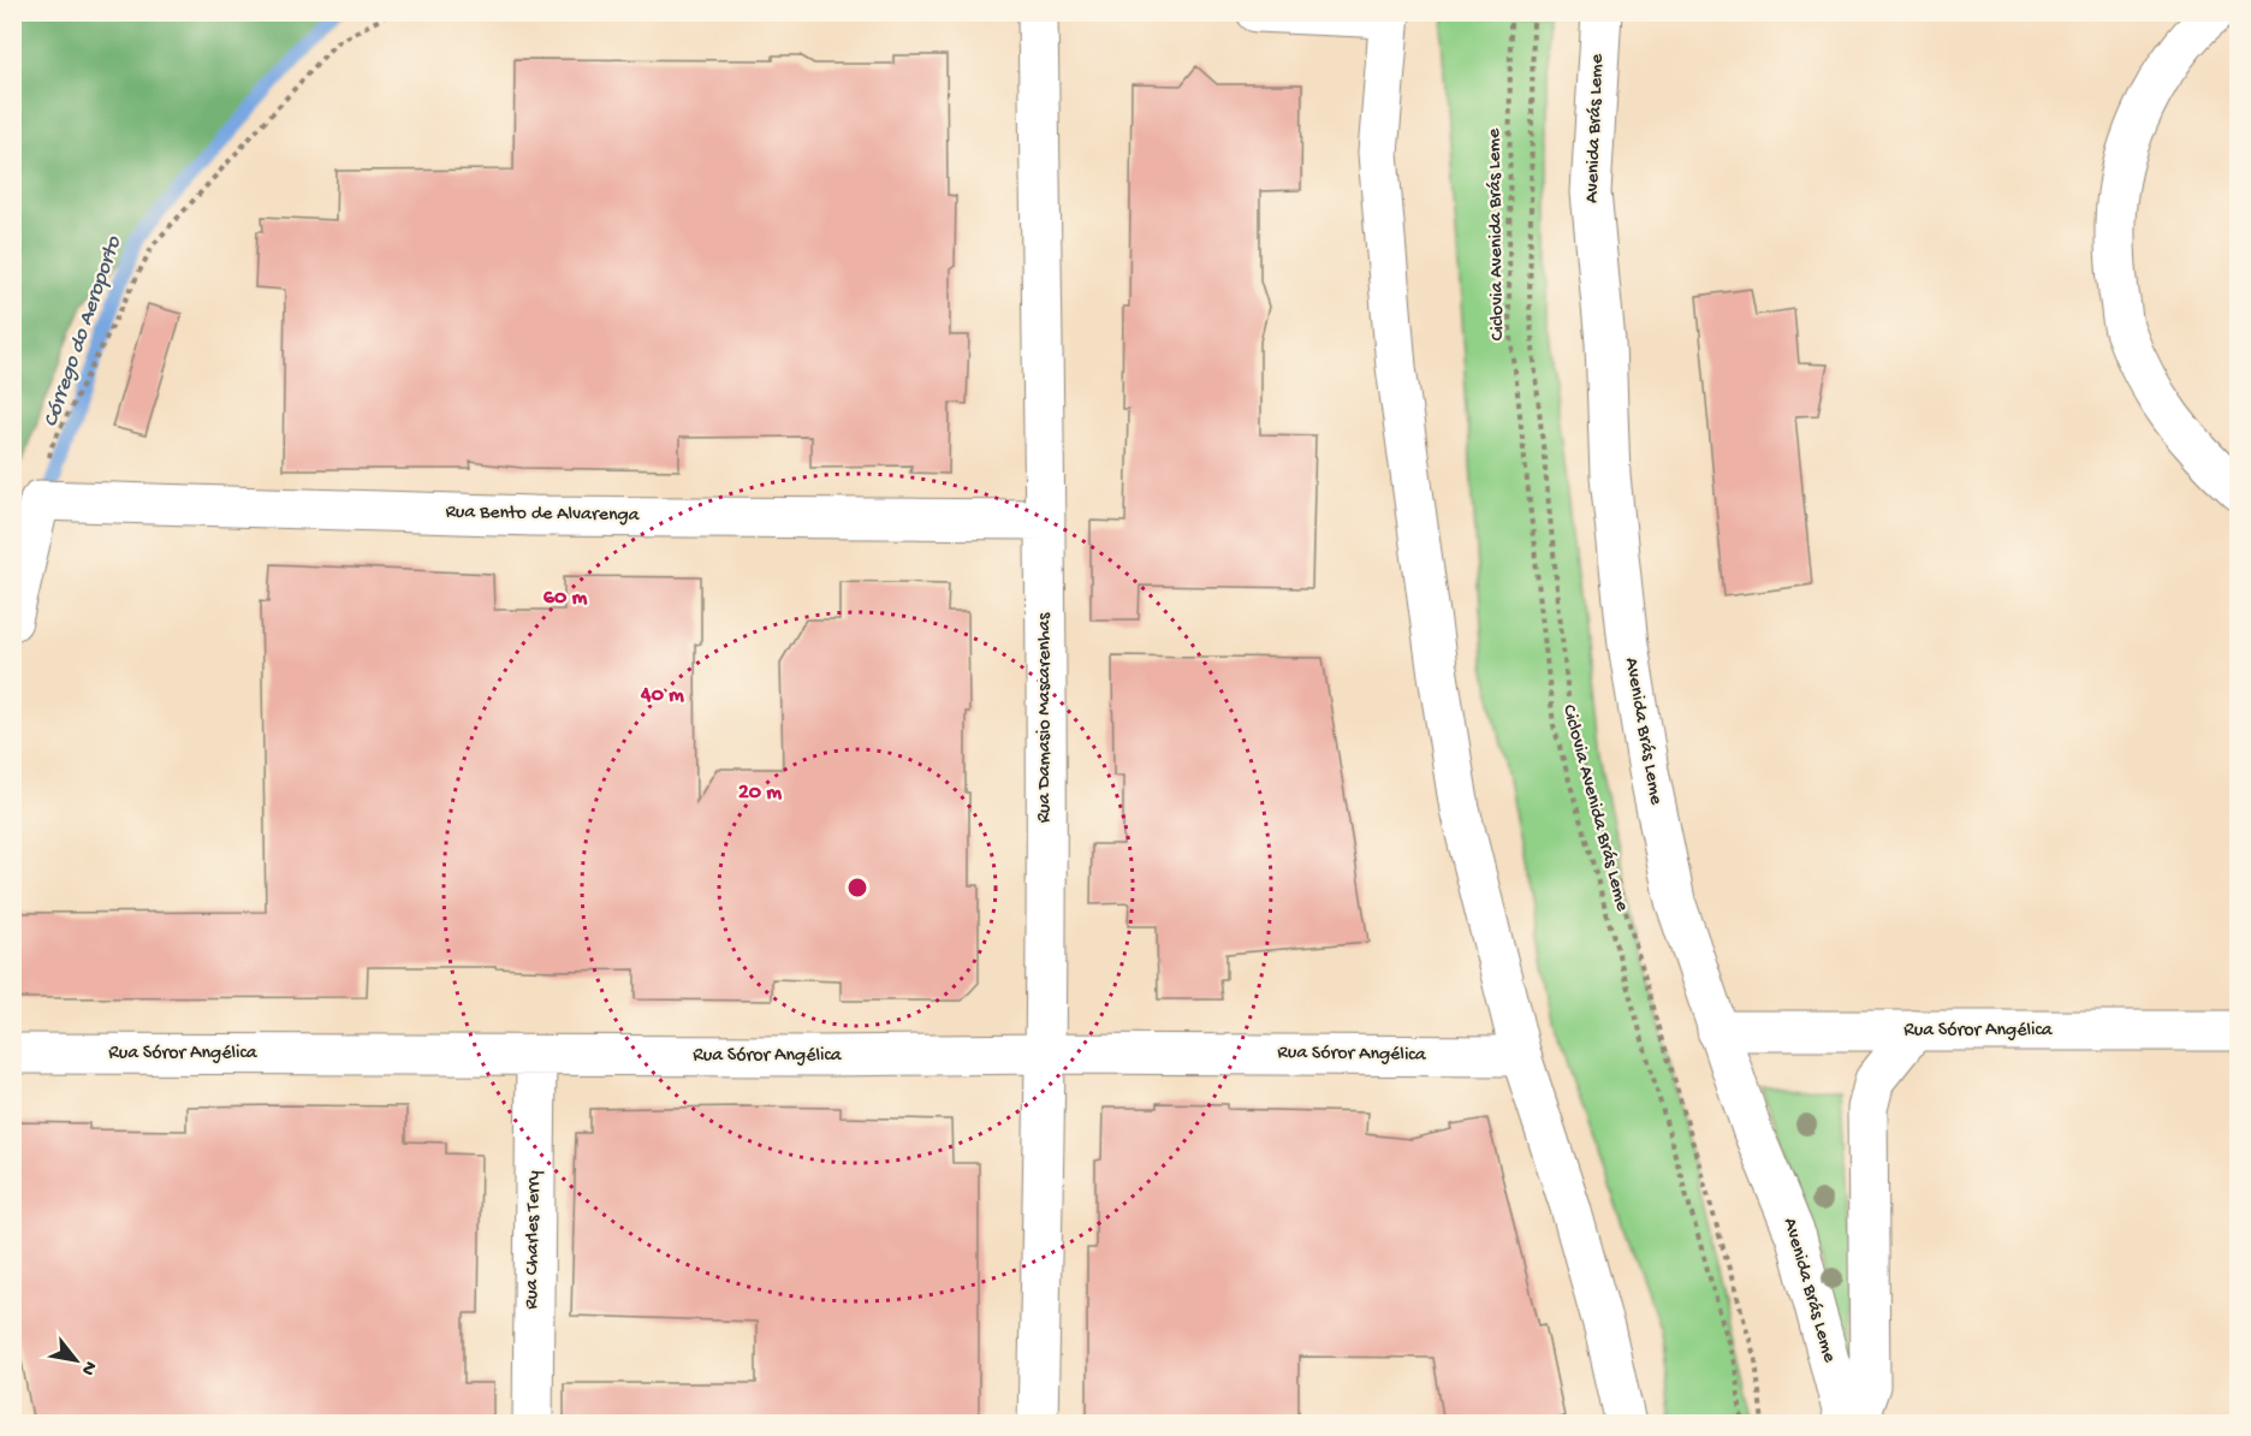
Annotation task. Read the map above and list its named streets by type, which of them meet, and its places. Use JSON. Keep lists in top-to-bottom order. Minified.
{"streets":{"street":["Avenida Brás Leme","Rua Bento de Alvarenga","Rua Damasio Mascarenhas","Rua Sóror Angélica","Rua Charles Terry"],"path":["Ciclovia Avenida Brás Leme"]},"crossings":[["Avenida Brás Leme","Rua Sóror Angélica"],["Rua Bento de Alvarenga","Rua Damasio Mascarenhas"],["Rua Damasio Mascarenhas","Rua Sóror Angélica"],["Rua Sóror Angélica","Rua Charles Terry"]],"water":["Córrego do Aeroporto"],"north":"bottom right","rings":["60 m","40 m","20 m"]}
